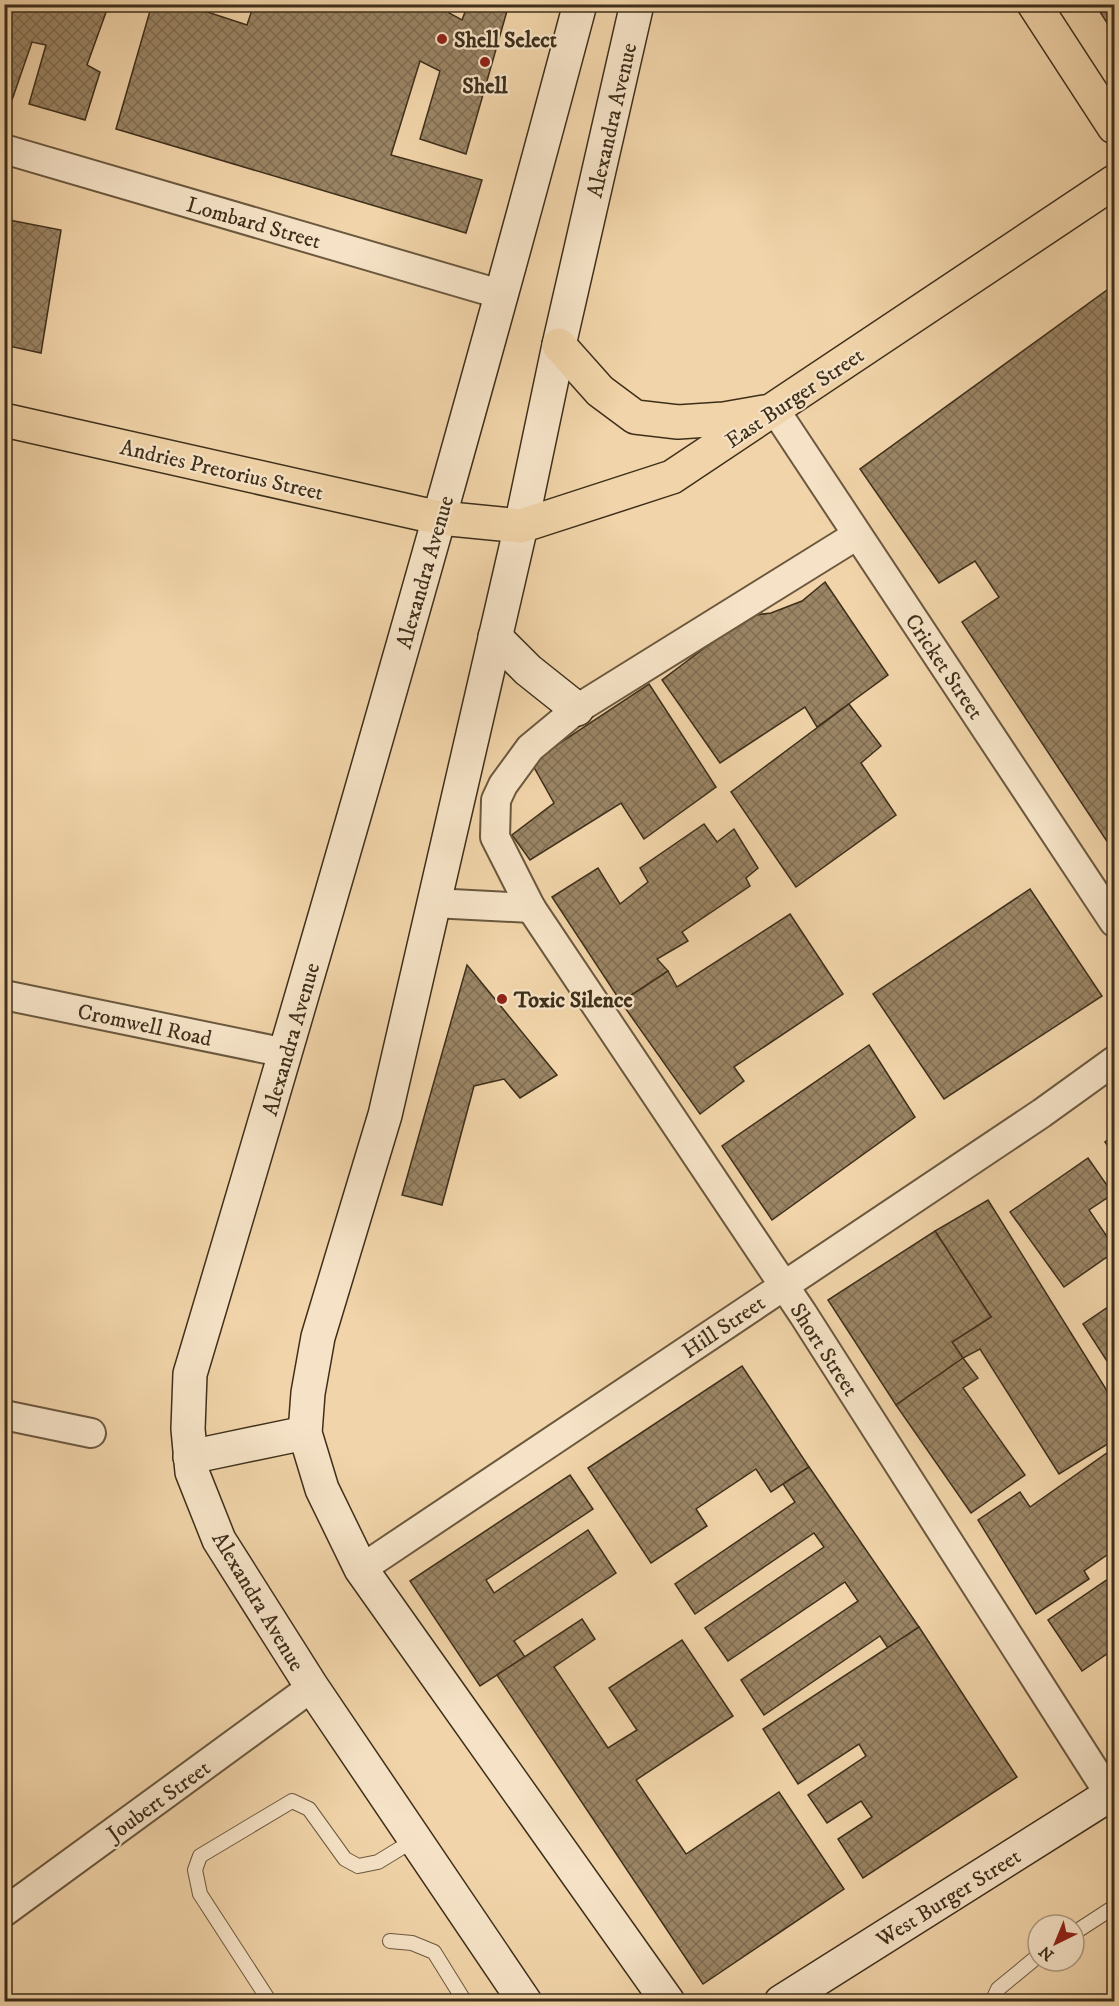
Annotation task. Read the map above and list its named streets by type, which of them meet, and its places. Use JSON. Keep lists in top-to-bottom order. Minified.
{"streets":{"main road":["Alexandra Avenue","East Burger Street","Andries Pretorius Street","West Burger Street"],"street":["Lombard Street","Cricket Street","Cromwell Road","Hill Street","Short Street","Joubert Street"]},"crossings":[["Alexandra Avenue","Lombard Street"],["Alexandra Avenue","East Burger Street"],["Alexandra Avenue","Andries Pretorius Street"],["Alexandra Avenue","Cromwell Road"],["Alexandra Avenue","Hill Street"],["Alexandra Avenue","Joubert Street"],["East Burger Street","Andries Pretorius Street"],["East Burger Street","Cricket Street"],["Hill Street","Short Street"],["Short Street","West Burger Street"]],"places":["Shell Select","Shell","Toxic Silence"],"north":"bottom left"}
